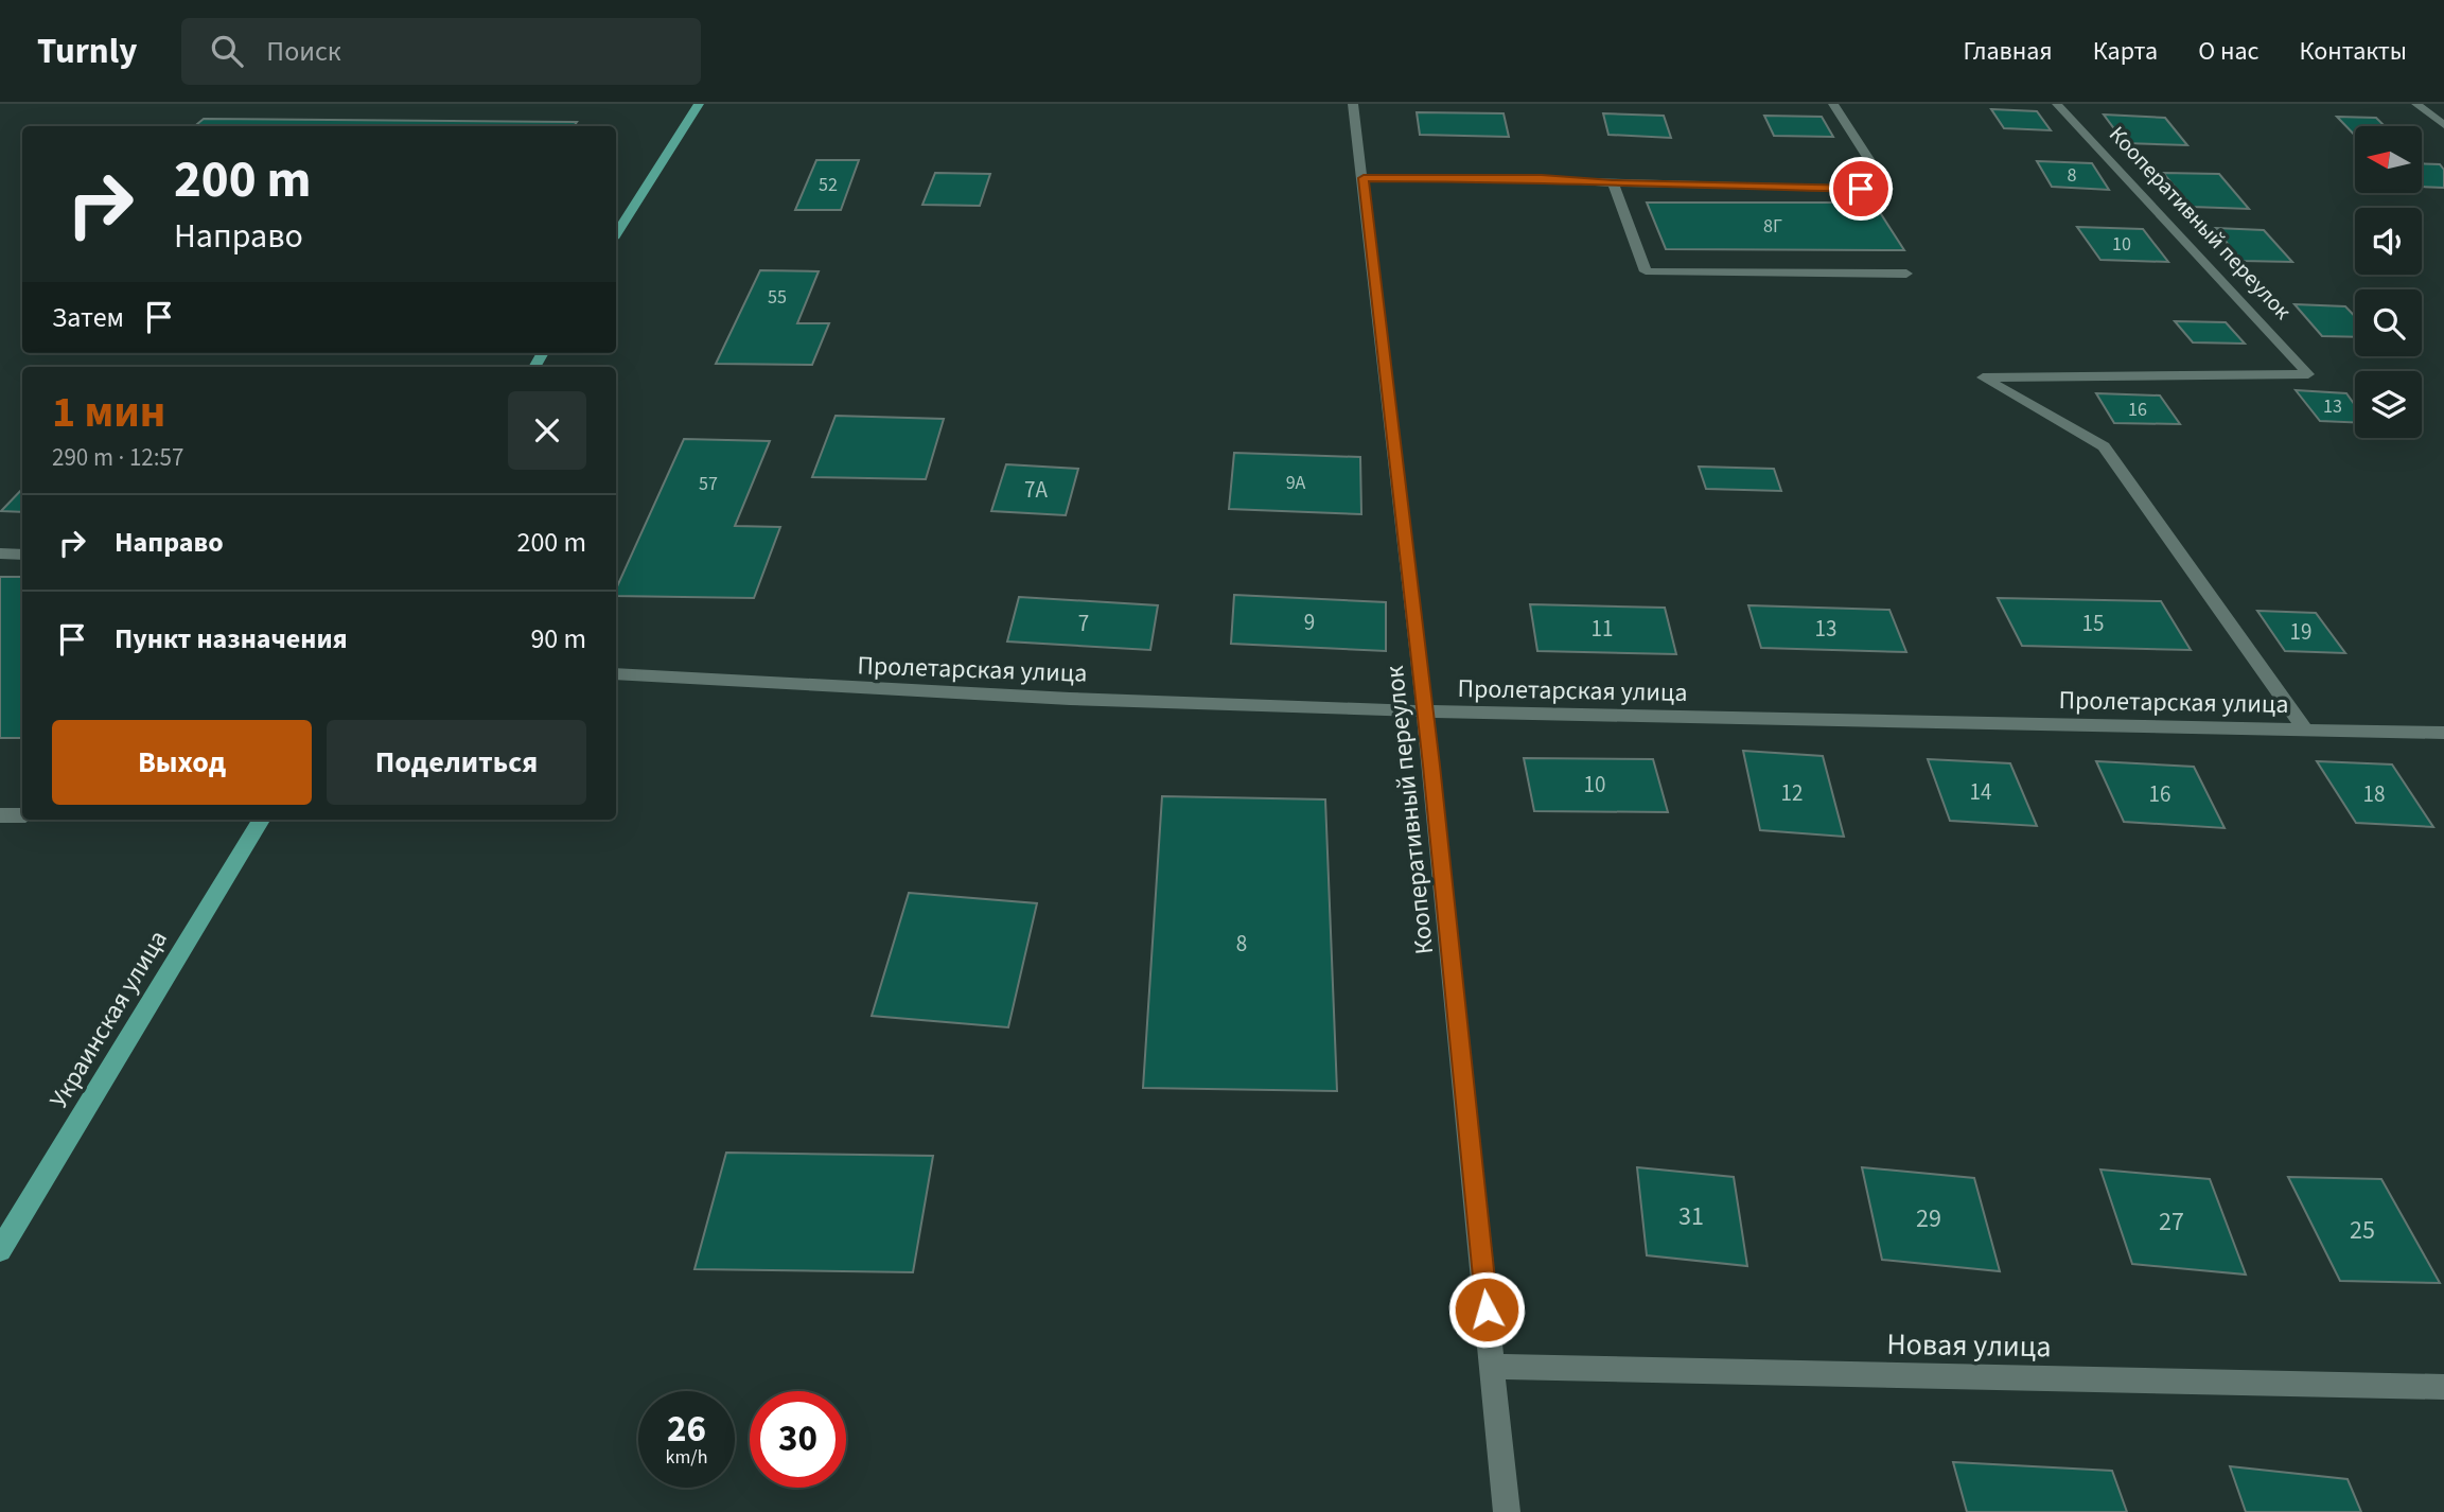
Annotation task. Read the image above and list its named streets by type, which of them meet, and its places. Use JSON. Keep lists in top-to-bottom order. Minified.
{"streets":{"main road":["Украинская улица"],"street":["Кооперативный переулок","Пролетарская улица","Новая улица"]},"crossings":[["Кооперативный переулок","Пролетарская улица"],["Кооперативный переулок","Новая улица"]],"house_numbers":["8","52","8Г","10","55","13","16","9А","57","7А","9","7","15","11","13","19","10","14","12","16","18","8","31","29","27","25"],"north":"left","page":{"header":"Turnly","search":"Поиск","nav":["Главная","Карта","О нас","Контакты"],"turn":["200 m","Направо"],"then":"Затем","heading":["1 мин","290 m · 12:57"],"list":[{"name":"Направо","value":"200 m"},{"name":"Пункт назначения","value":"90 m"}],"buttons":["Выход","Поделиться"],"speed":"26 km/h","limit":"30"}}
